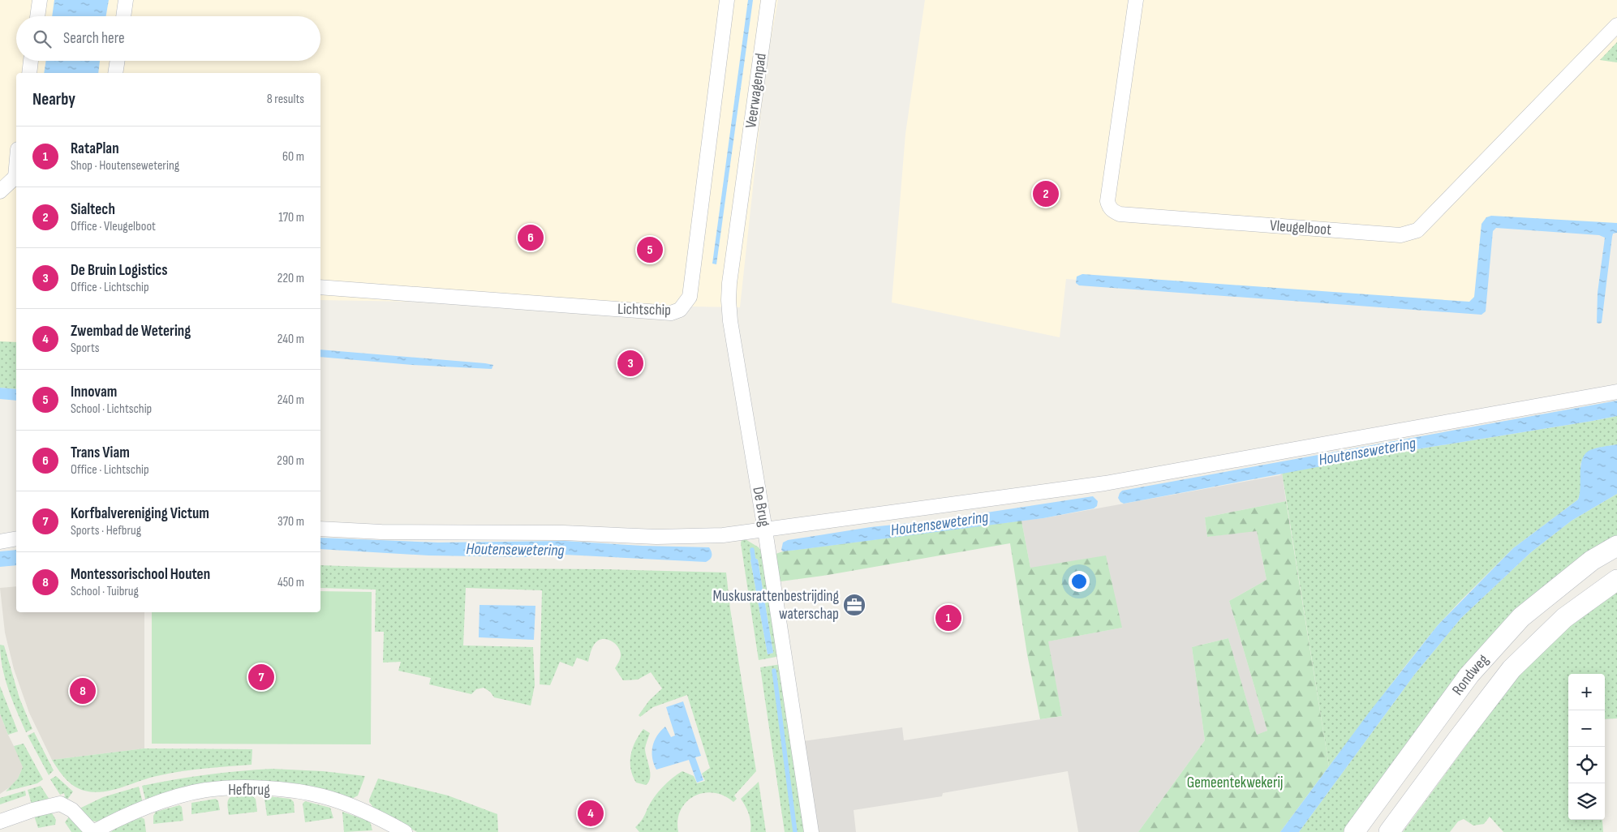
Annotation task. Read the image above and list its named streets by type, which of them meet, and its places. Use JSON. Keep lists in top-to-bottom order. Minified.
{"streets":{"main road":["Rondweg"],"street":["Veerwagenpad","Vleugelboot","Lichtschip","De Brug","Hefbrug"]},"crossings":[["Veerwagenpad","De Brug"]],"water":["Houtensewetering"],"parks":["Gemeentekwekerij"],"places":{"office":["Muskusrattenbestrijding waterschap"]},"page":{"search":"Search here","heading":["Nearby","8 results"],"list":[{"mark":"1","name":"RataPlan","note":"Shop · Houtensewetering","value":"60 m"},{"mark":"2","name":"Sialtech","note":"Office · Vleugelboot","value":"170 m"},{"mark":"3","name":"De Bruin Logistics","note":"Office · Lichtschip","value":"220 m"},{"mark":"4","name":"Zwembad de Wetering","note":"Sports","value":"240 m"},{"mark":"5","name":"Innovam","note":"School · Lichtschip","value":"240 m"},{"mark":"6","name":"Trans Viam","note":"Office · Lichtschip","value":"290 m"},{"mark":"7","name":"Korfbalvereniging Victum","note":"Sports · Hefbrug","value":"370 m"},{"mark":"8","name":"Montessorischool Houten","note":"School · Tuibrug","value":"450 m"}],"pins":["2","6","5","3","1","7","8","4"],"map_buttons":["+","−"]}}
